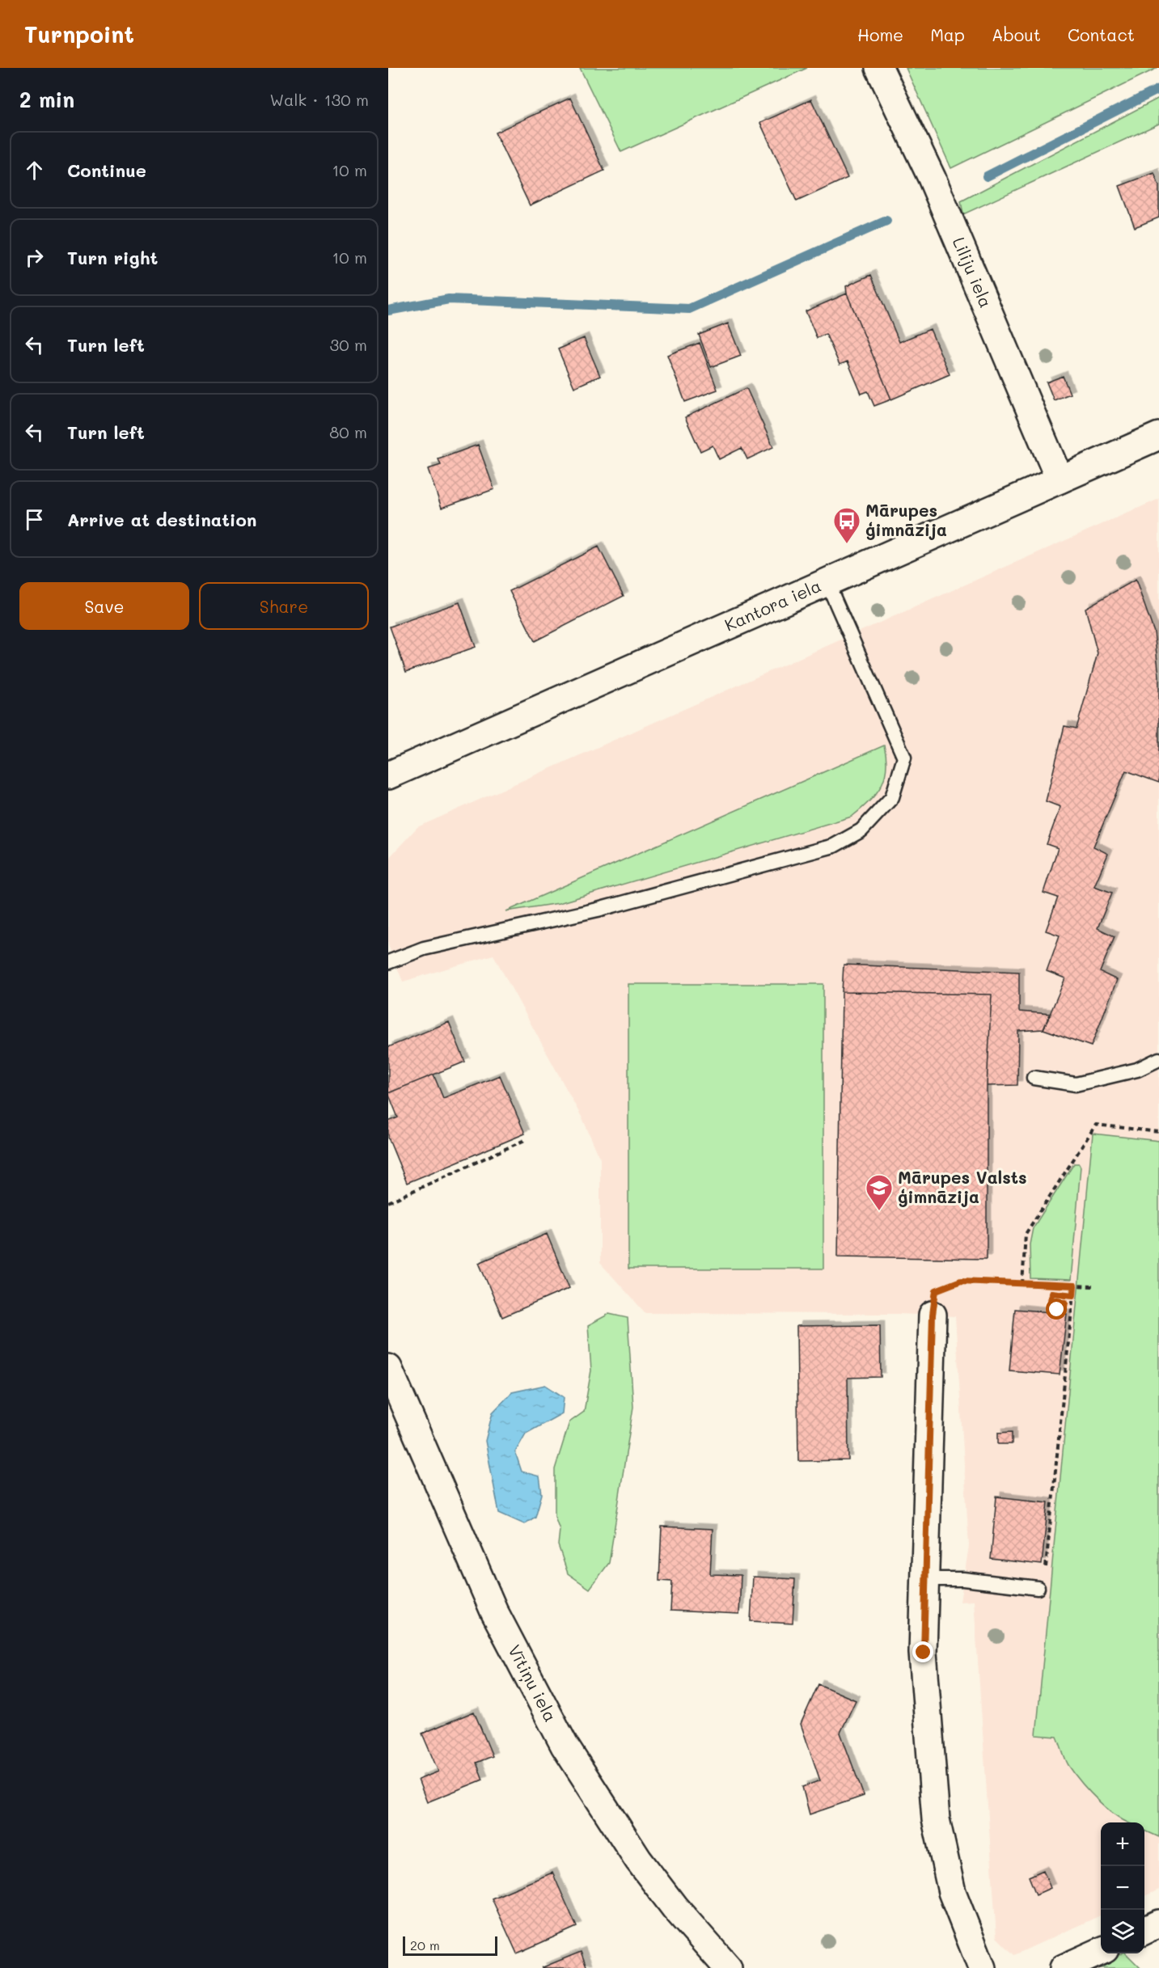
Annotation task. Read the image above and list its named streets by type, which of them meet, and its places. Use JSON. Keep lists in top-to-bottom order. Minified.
{"streets":{"street":["Liliju iela","Kantora iela","Vītiņu iela"]},"crossings":[["Liliju iela","Kantora iela"]],"places":{"bus stop":["Mārupes ģimnāzija"],"school or university":["Mārupes Valsts ģimnāzija"]},"scale_bar":"20 m","page":{"header":"Turnpoint","nav":["Home","Map","About","Contact"],"heading":["2 min","Walk · 130 m"],"list":[["Continue","10 m"],["Turn right","10 m"],["Turn left","30 m"],["Turn left","80 m"],"Arrive at destination"],"buttons":["Save","Share"],"map_buttons":["+","−"],"scale":"20 m"}}
